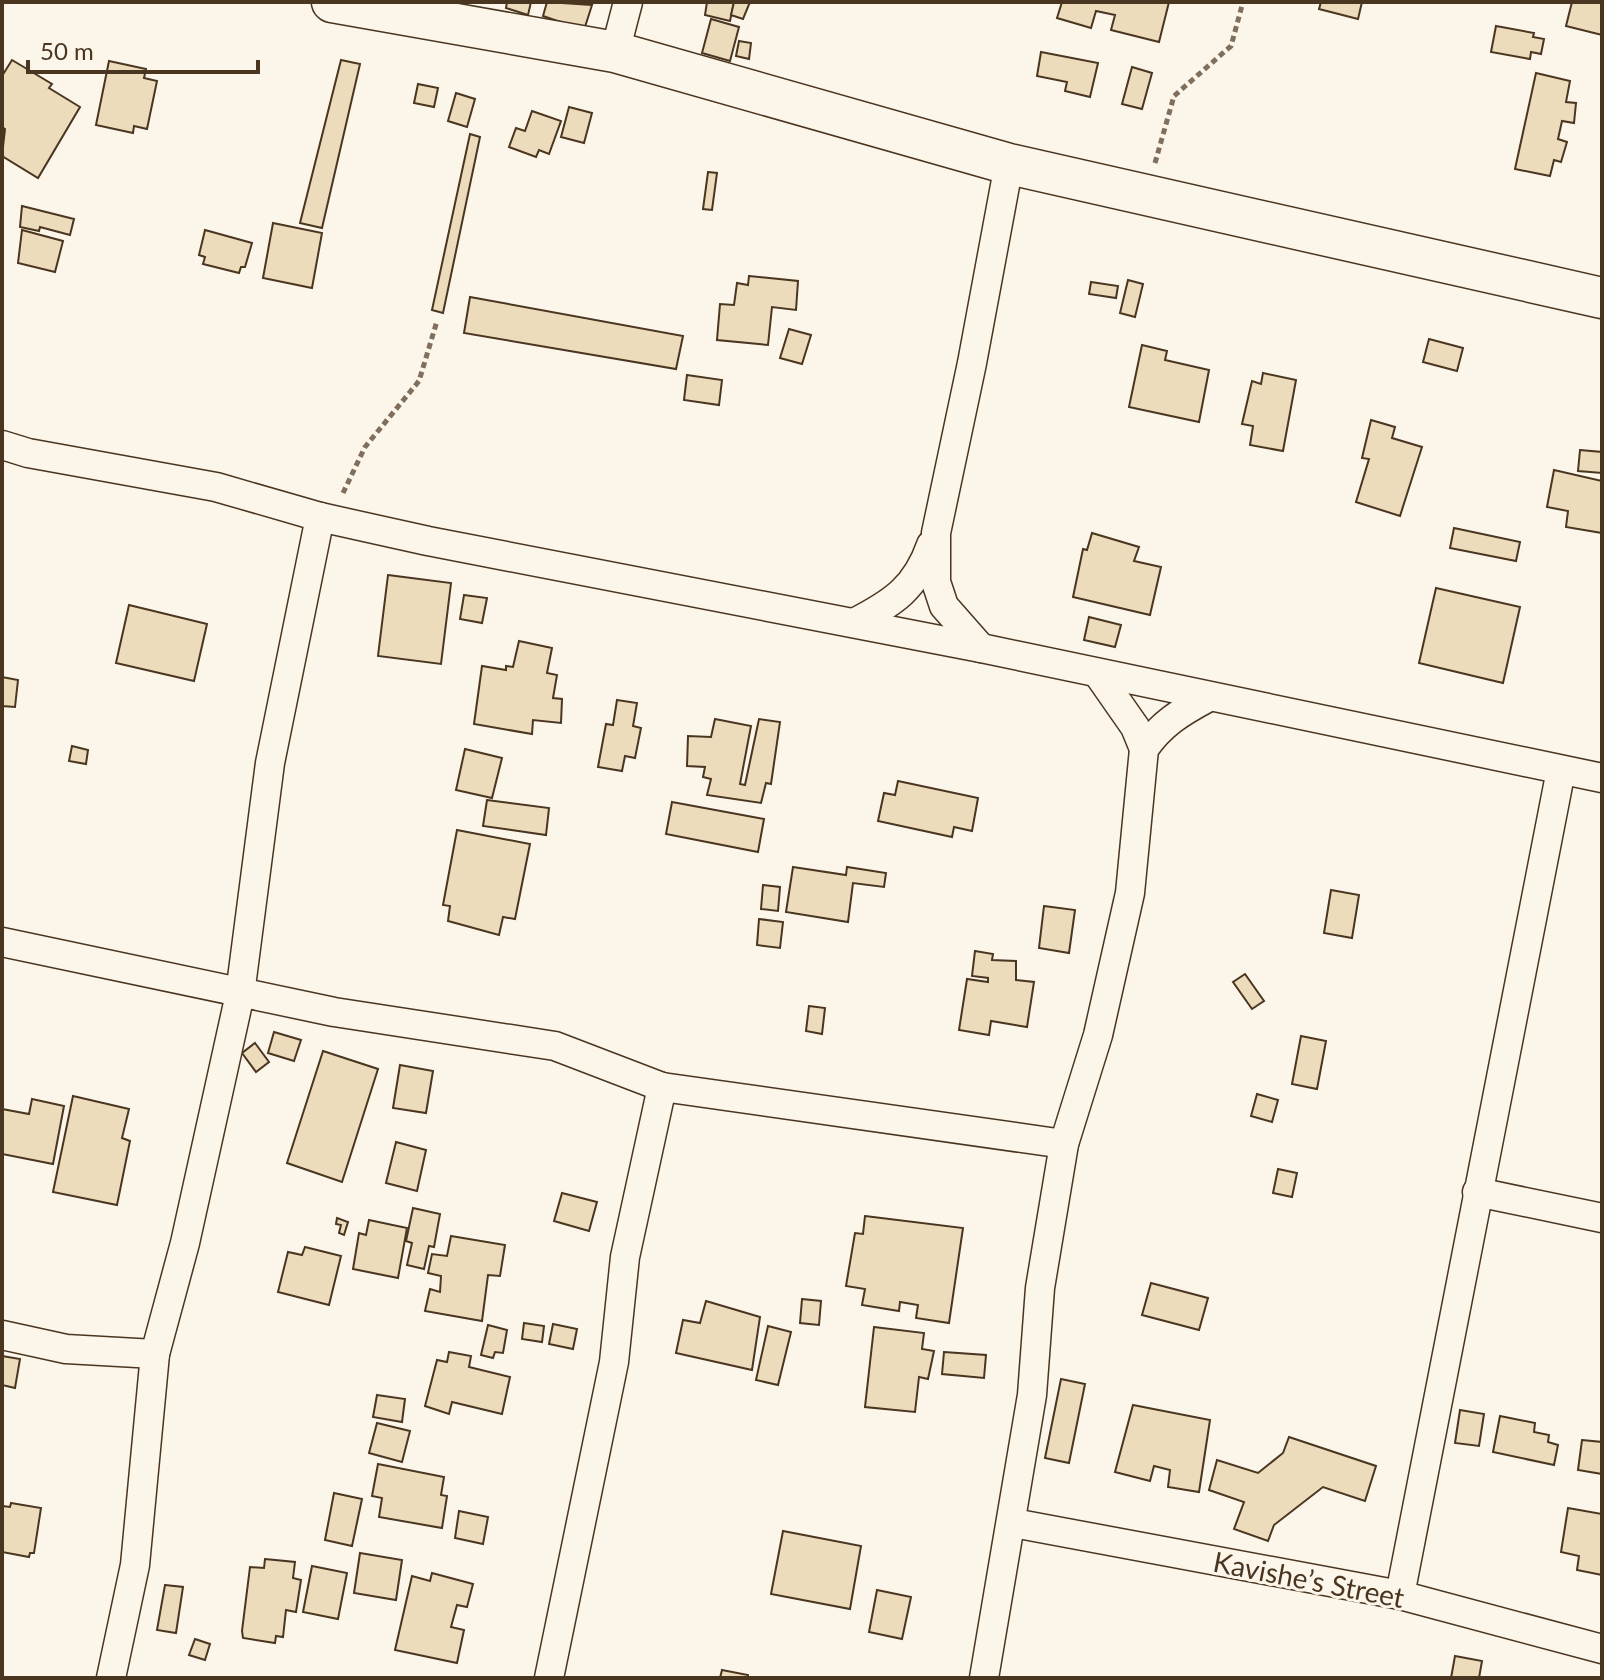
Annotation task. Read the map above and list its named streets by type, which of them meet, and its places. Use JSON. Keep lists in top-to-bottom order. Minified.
{"streets":{"street":["Kavishe’s Street"]},"scale_bar":"50 m"}
